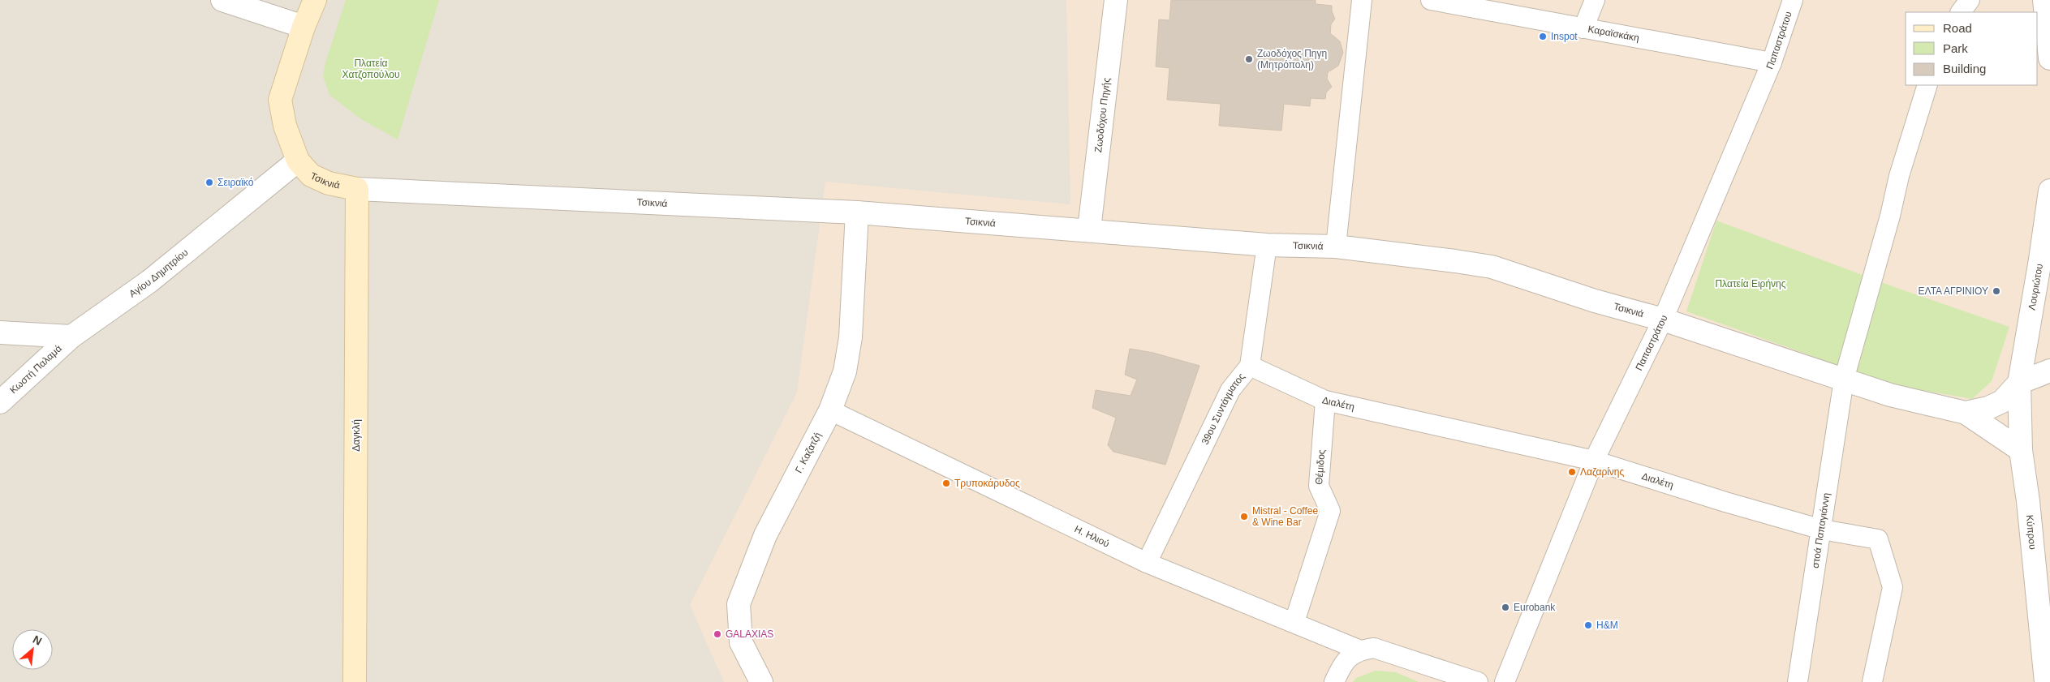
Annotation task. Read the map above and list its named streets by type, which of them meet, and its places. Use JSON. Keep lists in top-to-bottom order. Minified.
{"streets":{"main road":["Τσικνιά","Δαγκλή"],"street":["Καραϊσκάκη","Παπαστράτου","Ζωοδόχου Πηγής","Αγίου Δημητρίου","Λουριώτου","Κωστή Παλαμά","Διαλέτη","39ου Συντάγματος","Γ. Καζατζή","Θέμιδος","στοά Παπαγιάννη","Κύπρου","Η. Ηλιού"]},"crossings":[["Καραϊσκάκη","Παπαστράτου"],["Παπαστράτου","Τσικνιά"],["Παπαστράτου","Διαλέτη"],["Ζωοδόχου Πηγής","Τσικνιά"],["Τσικνιά","Αγίου Δημητρίου"],["Τσικνιά","39ου Συντάγματος"],["Τσικνιά","Δαγκλή"],["Τσικνιά","Γ. Καζατζή"],["Αγίου Δημητρίου","Κωστή Παλαμά"],["Λουριώτου","Κύπρου"],["Διαλέτη","39ου Συντάγματος"],["Διαλέτη","Θέμιδος"],["Διαλέτη","στοά Παπαγιάννη"],["39ου Συντάγματος","Η. Ηλιού"],["Γ. Καζατζή","Η. Ηλιού"],["Θέμιδος","Η. Ηλιού"]],"parks":["Πλατεία Χατζοπούλου","Πλατεία Ειρήνης"],"places":["Inspot","Ζωοδόχος Πηγη (Μητρόπολη)","Σειραϊκό","ΕΛΤΑ ΑΓΡΙΝΙΟΥ","Λαζαρίνης","Τρυποκάρυδος","Mistral - Coffee & Wine Bar","Eurobank","H&M","GALAXIAS"],"legend":["Road","Park","Building"],"north":"top right"}
